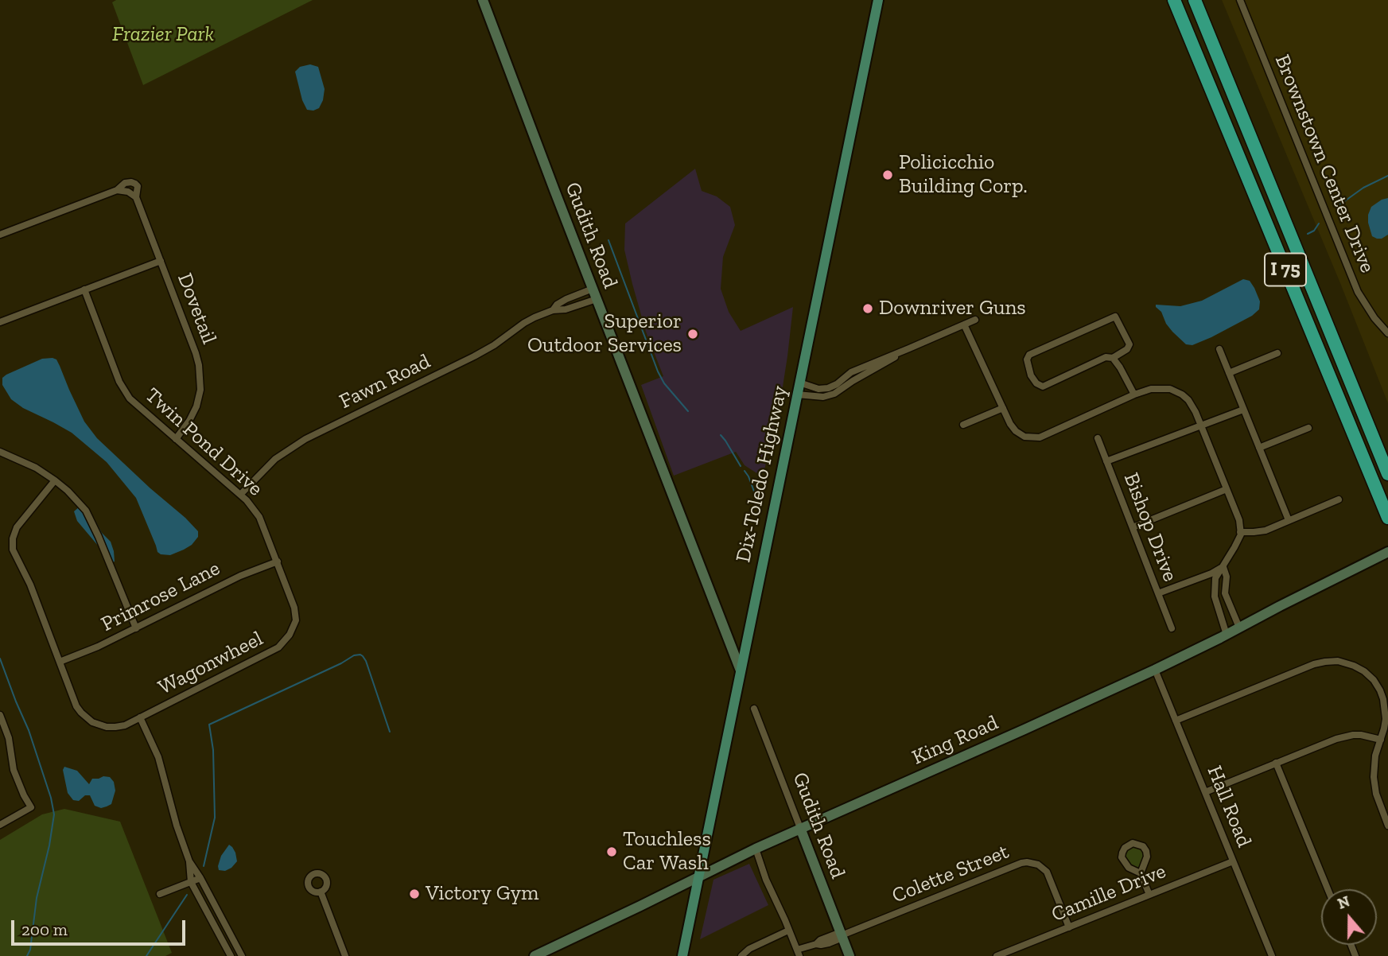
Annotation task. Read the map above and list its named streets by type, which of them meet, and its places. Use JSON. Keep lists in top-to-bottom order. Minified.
{"streets":{"highway":["I 75"],"main road":["Gudith Road","Dix-Toledo Highway","King Road"],"street":["Brownstown Center Drive","Dovetail","Fawn Road","Twin Pond Drive","Bishop Drive","Primrose Lane","Wagonwheel","Hall Road","Colette Street","Camille Drive"]},"crossings":[["Gudith Road","Fawn Road"],["Gudith Road","Dix-Toledo Highway"],["Gudith Road","King Road"],["Gudith Road","Colette Street"],["Dovetail","Twin Pond Drive"],["Fawn Road","Twin Pond Drive"],["Twin Pond Drive","Primrose Lane"],["Twin Pond Drive","Wagonwheel"],["Dix-Toledo Highway","King Road"],["Primrose Lane","Wagonwheel"],["King Road","Hall Road"],["Hall Road","Camille Drive"],["Colette Street","Camille Drive"]],"parks":["Frazier Park"],"places":["Policicchio Building Corp.","Downriver Guns","Superior Outdoor Services","Touchless Car Wash","Victory Gym"],"scale_bar":"200 m","north":"top"}
